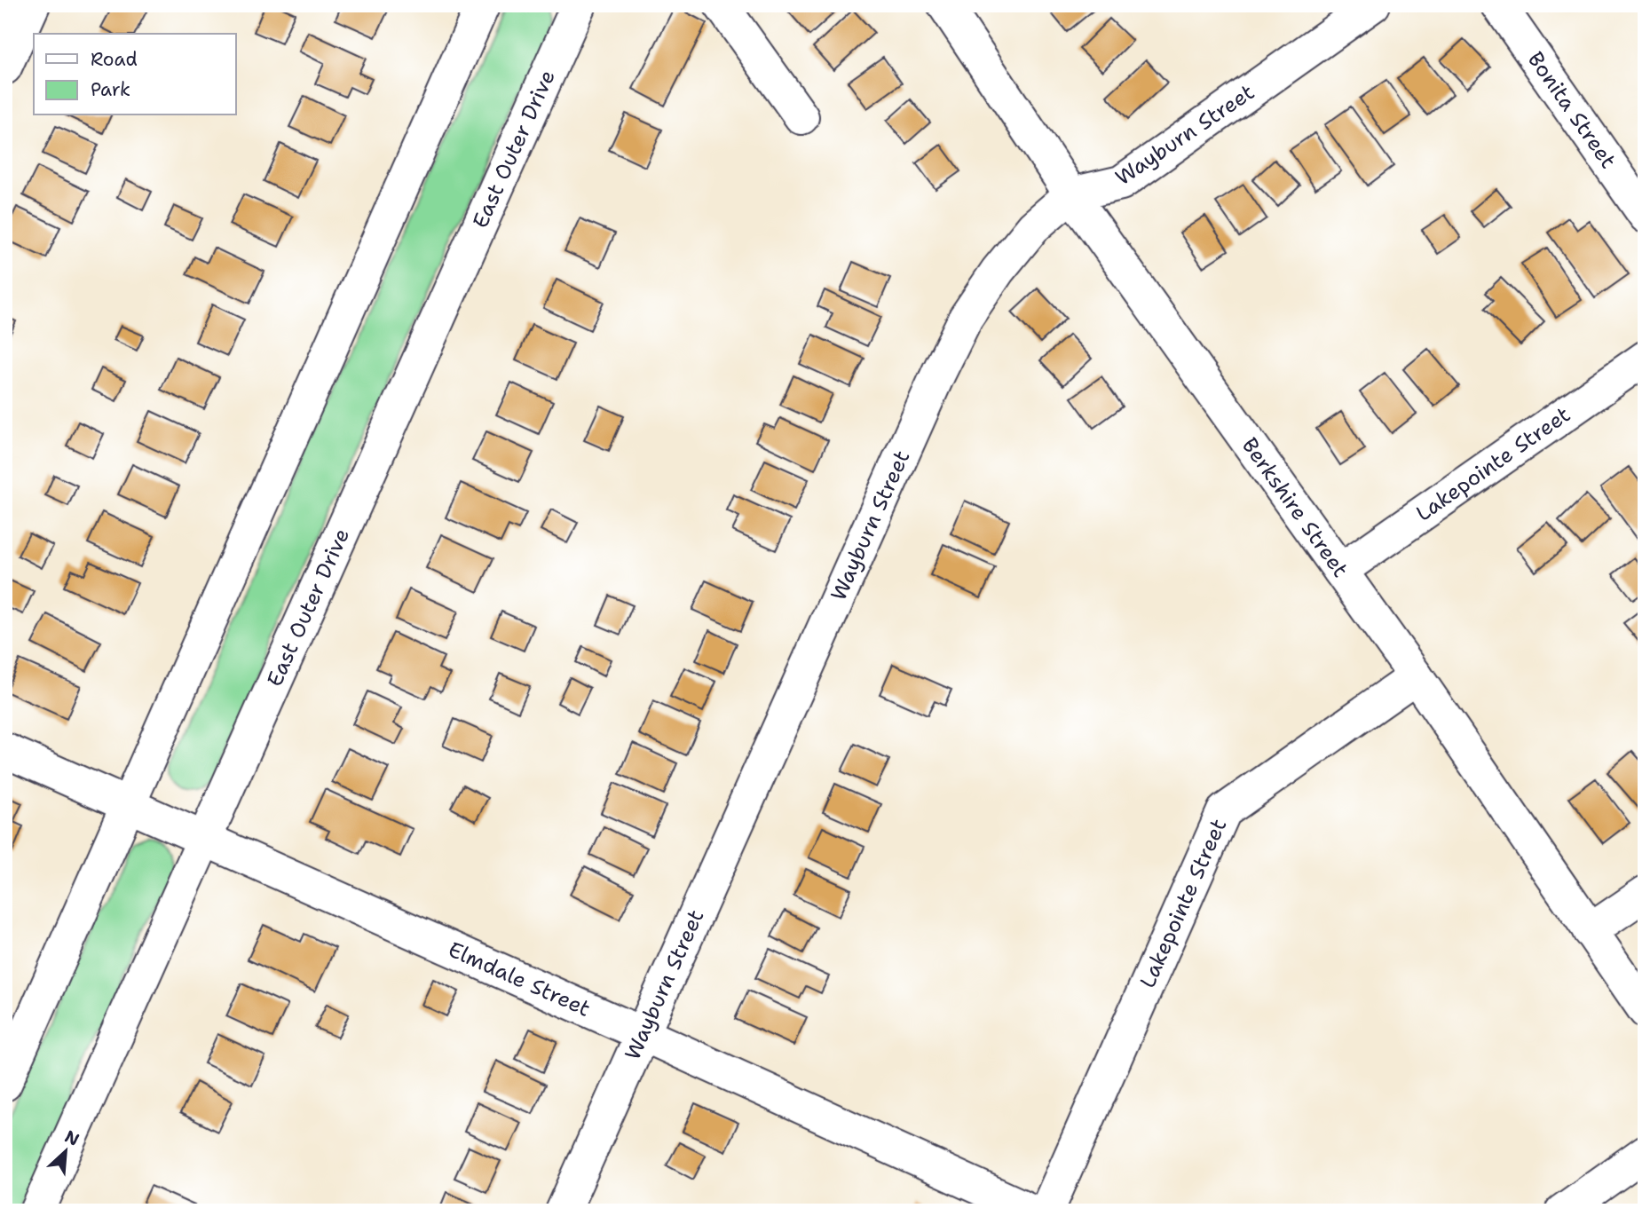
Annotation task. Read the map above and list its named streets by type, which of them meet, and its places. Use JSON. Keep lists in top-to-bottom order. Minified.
{"streets":{"street":["Bonita Street","Wayburn Street","East Outer Drive","Lakepointe Street","Berkshire Street","Elmdale Street"]},"crossings":[["Wayburn Street","Berkshire Street"],["Wayburn Street","Elmdale Street"],["East Outer Drive","Elmdale Street"],["Lakepointe Street","Berkshire Street"]],"legend":["Road","Park"],"north":"top right"}
